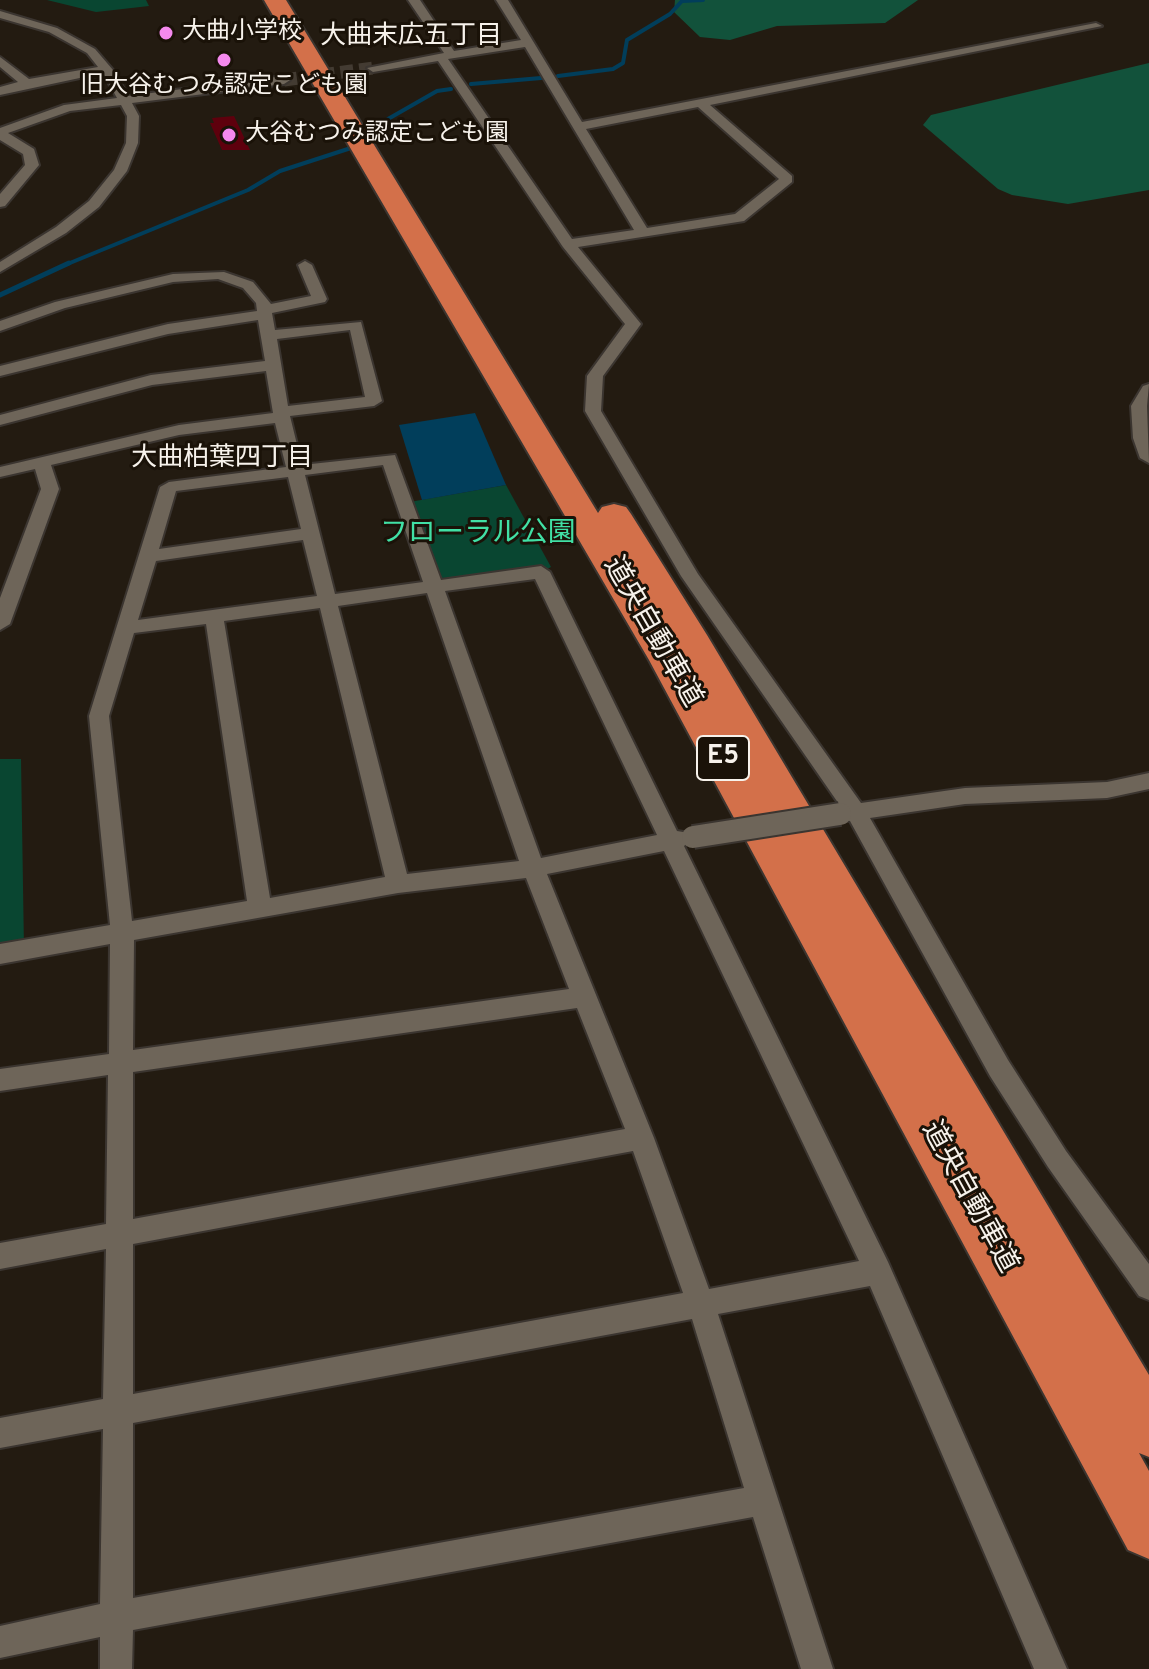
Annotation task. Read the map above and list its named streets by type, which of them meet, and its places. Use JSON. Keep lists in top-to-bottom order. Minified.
{"streets":{"highway":["道央自動車道","E5"]},"districts":["大曲末広五丁目","大曲柏葉四丁目"],"parks":["フローラル公園"],"places":["大曲小学校","旧大谷むつみ認定こども園","大谷むつみ認定こども園"]}
